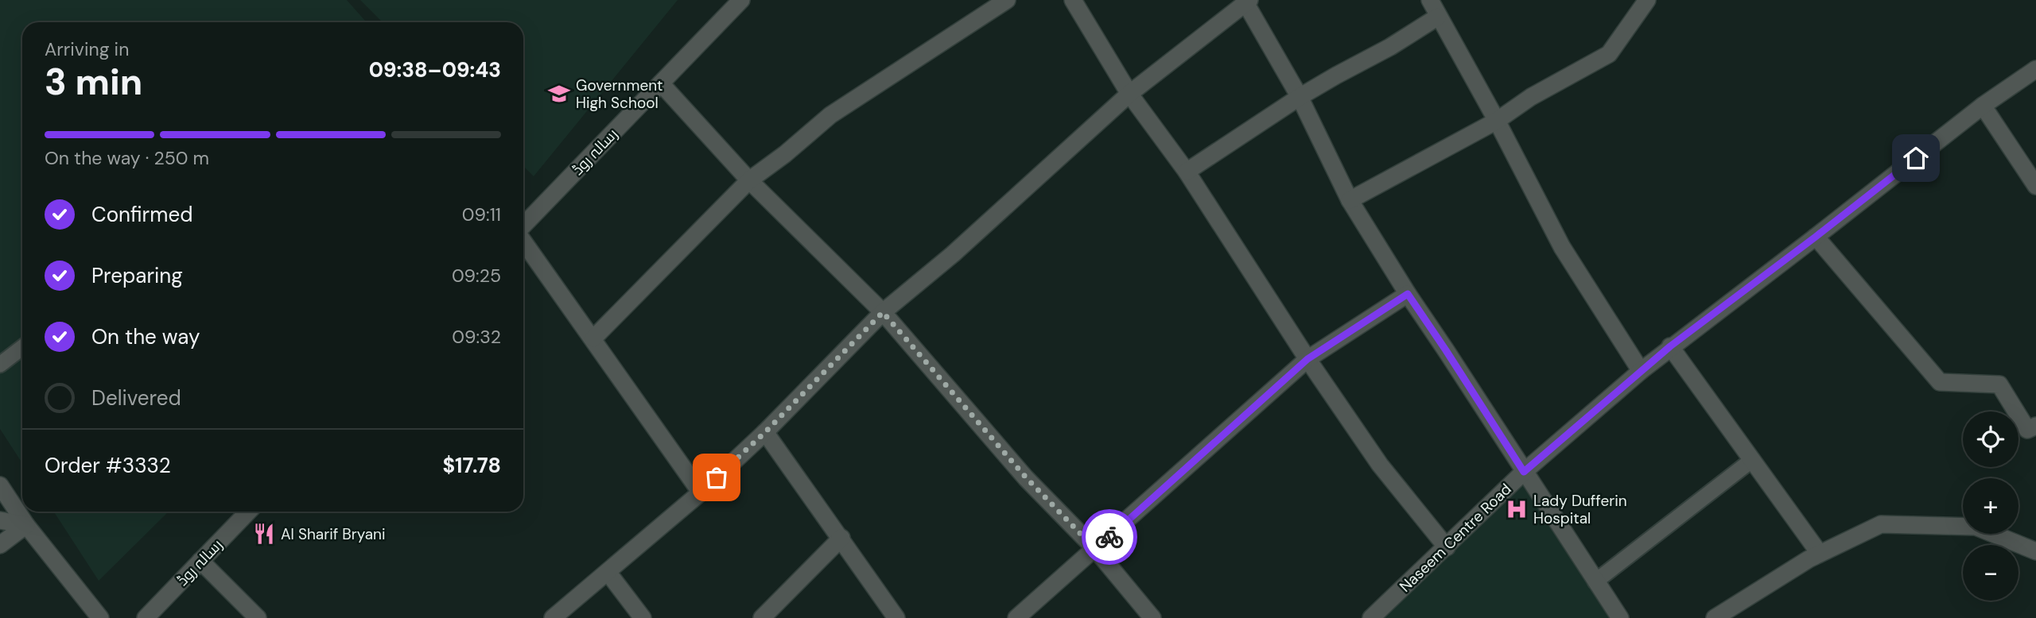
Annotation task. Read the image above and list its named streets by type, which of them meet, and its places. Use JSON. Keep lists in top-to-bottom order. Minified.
{"streets":{"street":["رسالہ روڈ","Naseem Centre Road"]},"places":{"school or university":["Government High School"],"hospital":["Lady Dufferin Hospital"],"restaurant":["Al Sharif Bryani"]},"page":{"heading":["3 min","Arriving in","09:38–09:43"],"panel":["Order #3332","$17.78"],"bar":"On the way · 250 m","list":[["Confirmed","09:11"],["Preparing","09:25"],["On the way","09:32"],"Delivered"],"map_buttons":["+","−"]}}
